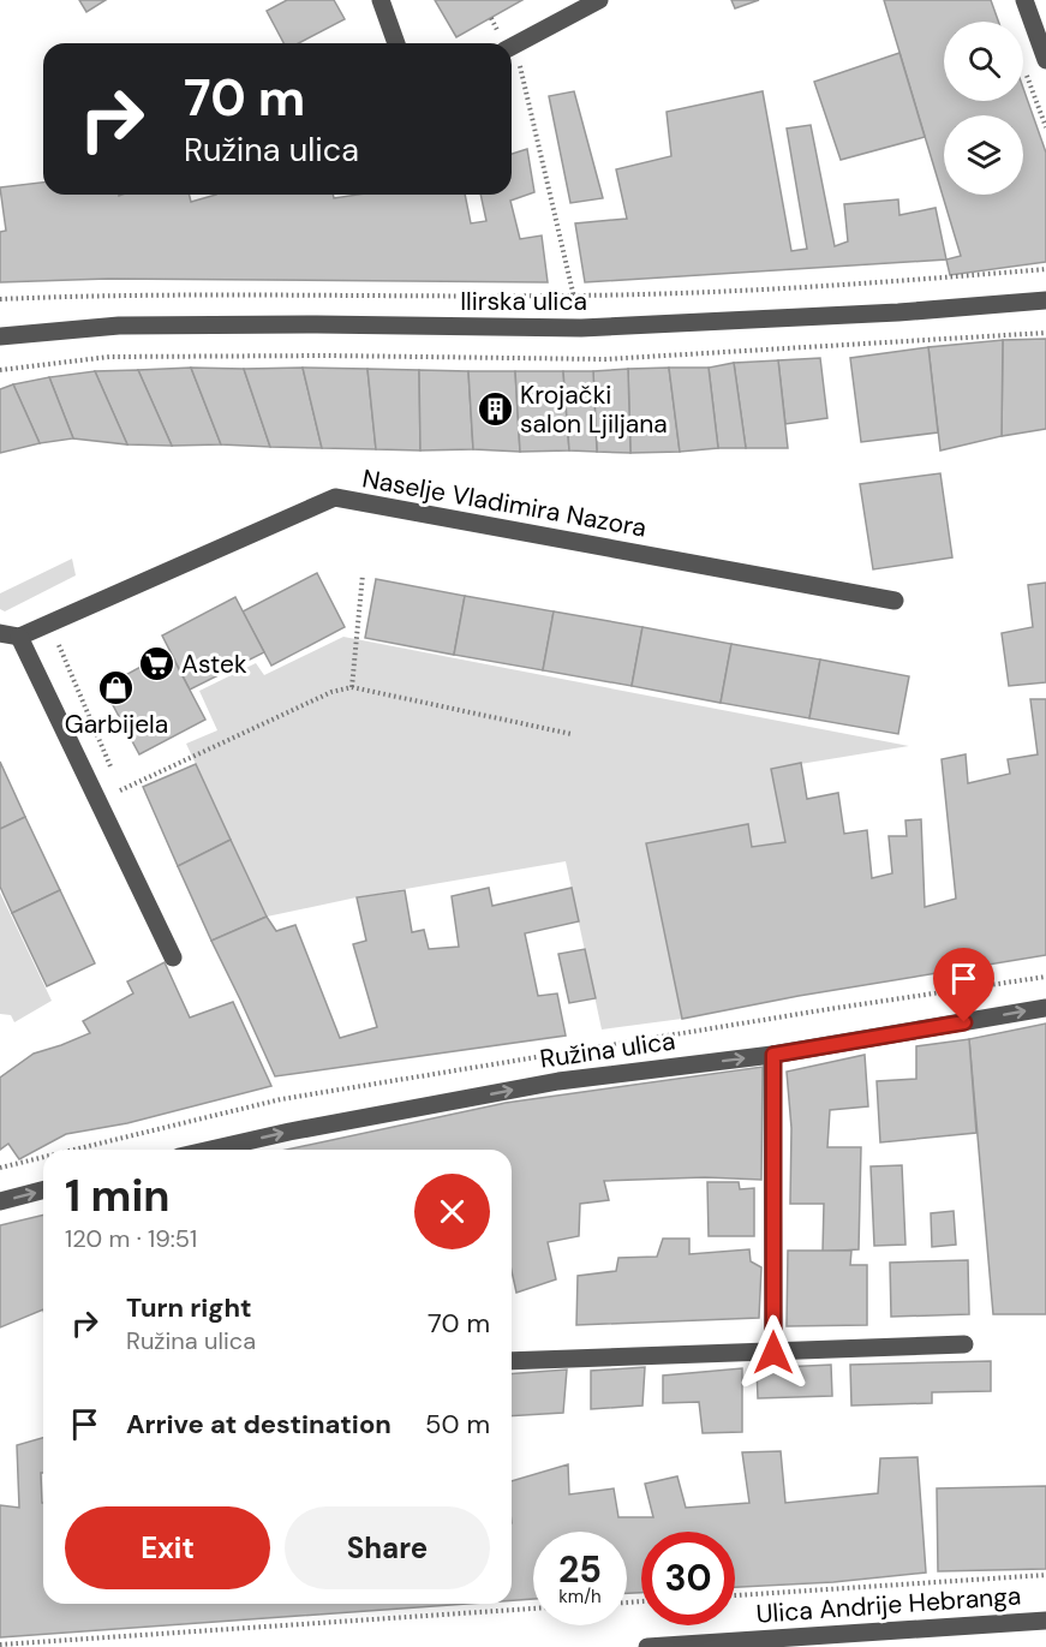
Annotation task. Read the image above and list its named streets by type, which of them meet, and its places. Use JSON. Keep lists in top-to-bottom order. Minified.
{"streets":{"street":["Ilirska ulica","Naselje Vladimira Nazora","Ružina ulica","Ulica Andrije Hebranga"]},"one_way":["Ružina ulica"],"places":{"building":["Krojački salon Ljiljana"],"supermarket":["Astek"],"shop":["Garbijela"]},"page":{"turn":["70 m","Ružina ulica"],"heading":["1 min","120 m · 19:51"],"list":[{"name":"Turn right","note":"Ružina ulica","value":"70 m"},{"name":"Arrive at destination","value":"50 m"}],"buttons":["Exit","Share"],"speed":"25 km/h","limit":"30"}}
